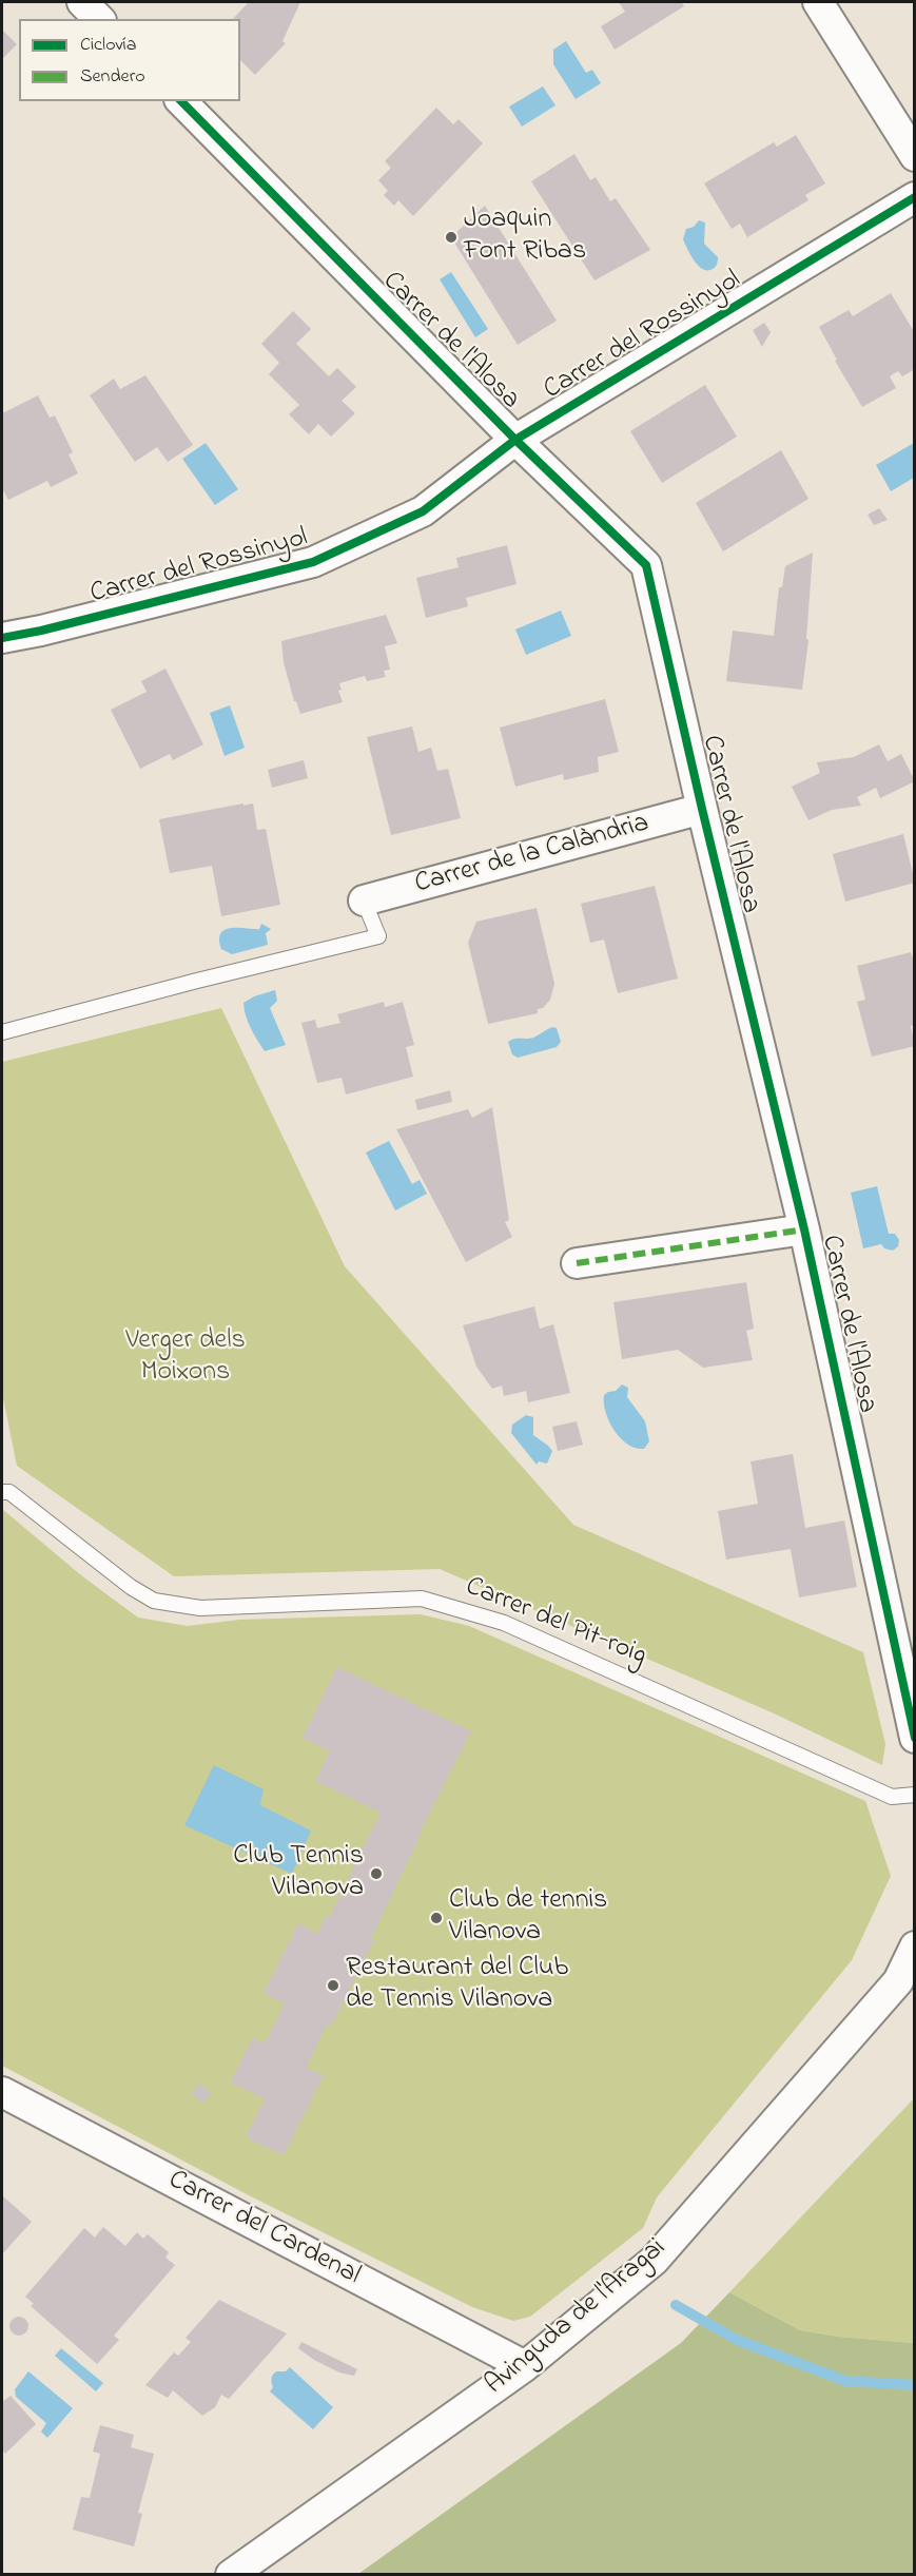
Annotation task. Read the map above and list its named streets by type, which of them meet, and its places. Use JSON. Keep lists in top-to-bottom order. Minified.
{"streets":{"street":["Carrer del Rossinyol","Carrer de l'Alosa","Carrer de la Calàndria","Carrer del Cardenal","Avinguda de l'Aragai"],"lane":["Carrer del Pit-roig"]},"crossings":[["Carrer del Rossinyol","Carrer de l'Alosa"],["Carrer de l'Alosa","Carrer de la Calàndria"],["Carrer del Cardenal","Avinguda de l'Aragai"]],"parks":["Verger dels Moixons"],"places":["Joaquin Font Ribas","Club Tennis Vilanova","Club de tennis Vilanova","Restaurant del Club de Tennis Vilanova"],"legend":["Ciclovía","Sendero"]}
